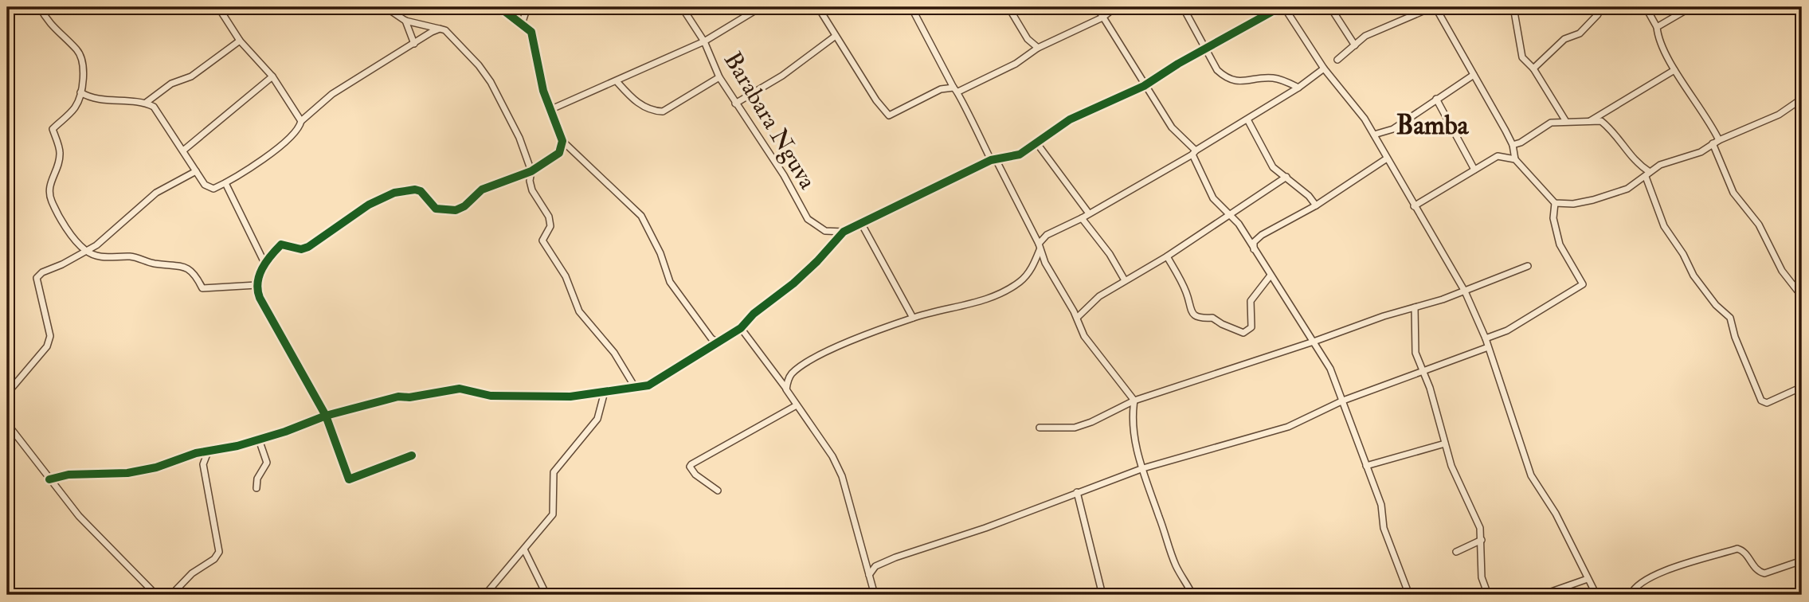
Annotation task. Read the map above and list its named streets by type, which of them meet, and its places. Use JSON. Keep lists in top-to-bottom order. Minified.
{"streets":{"street":["Barabara Nguva"]},"districts":["Bamba"]}
